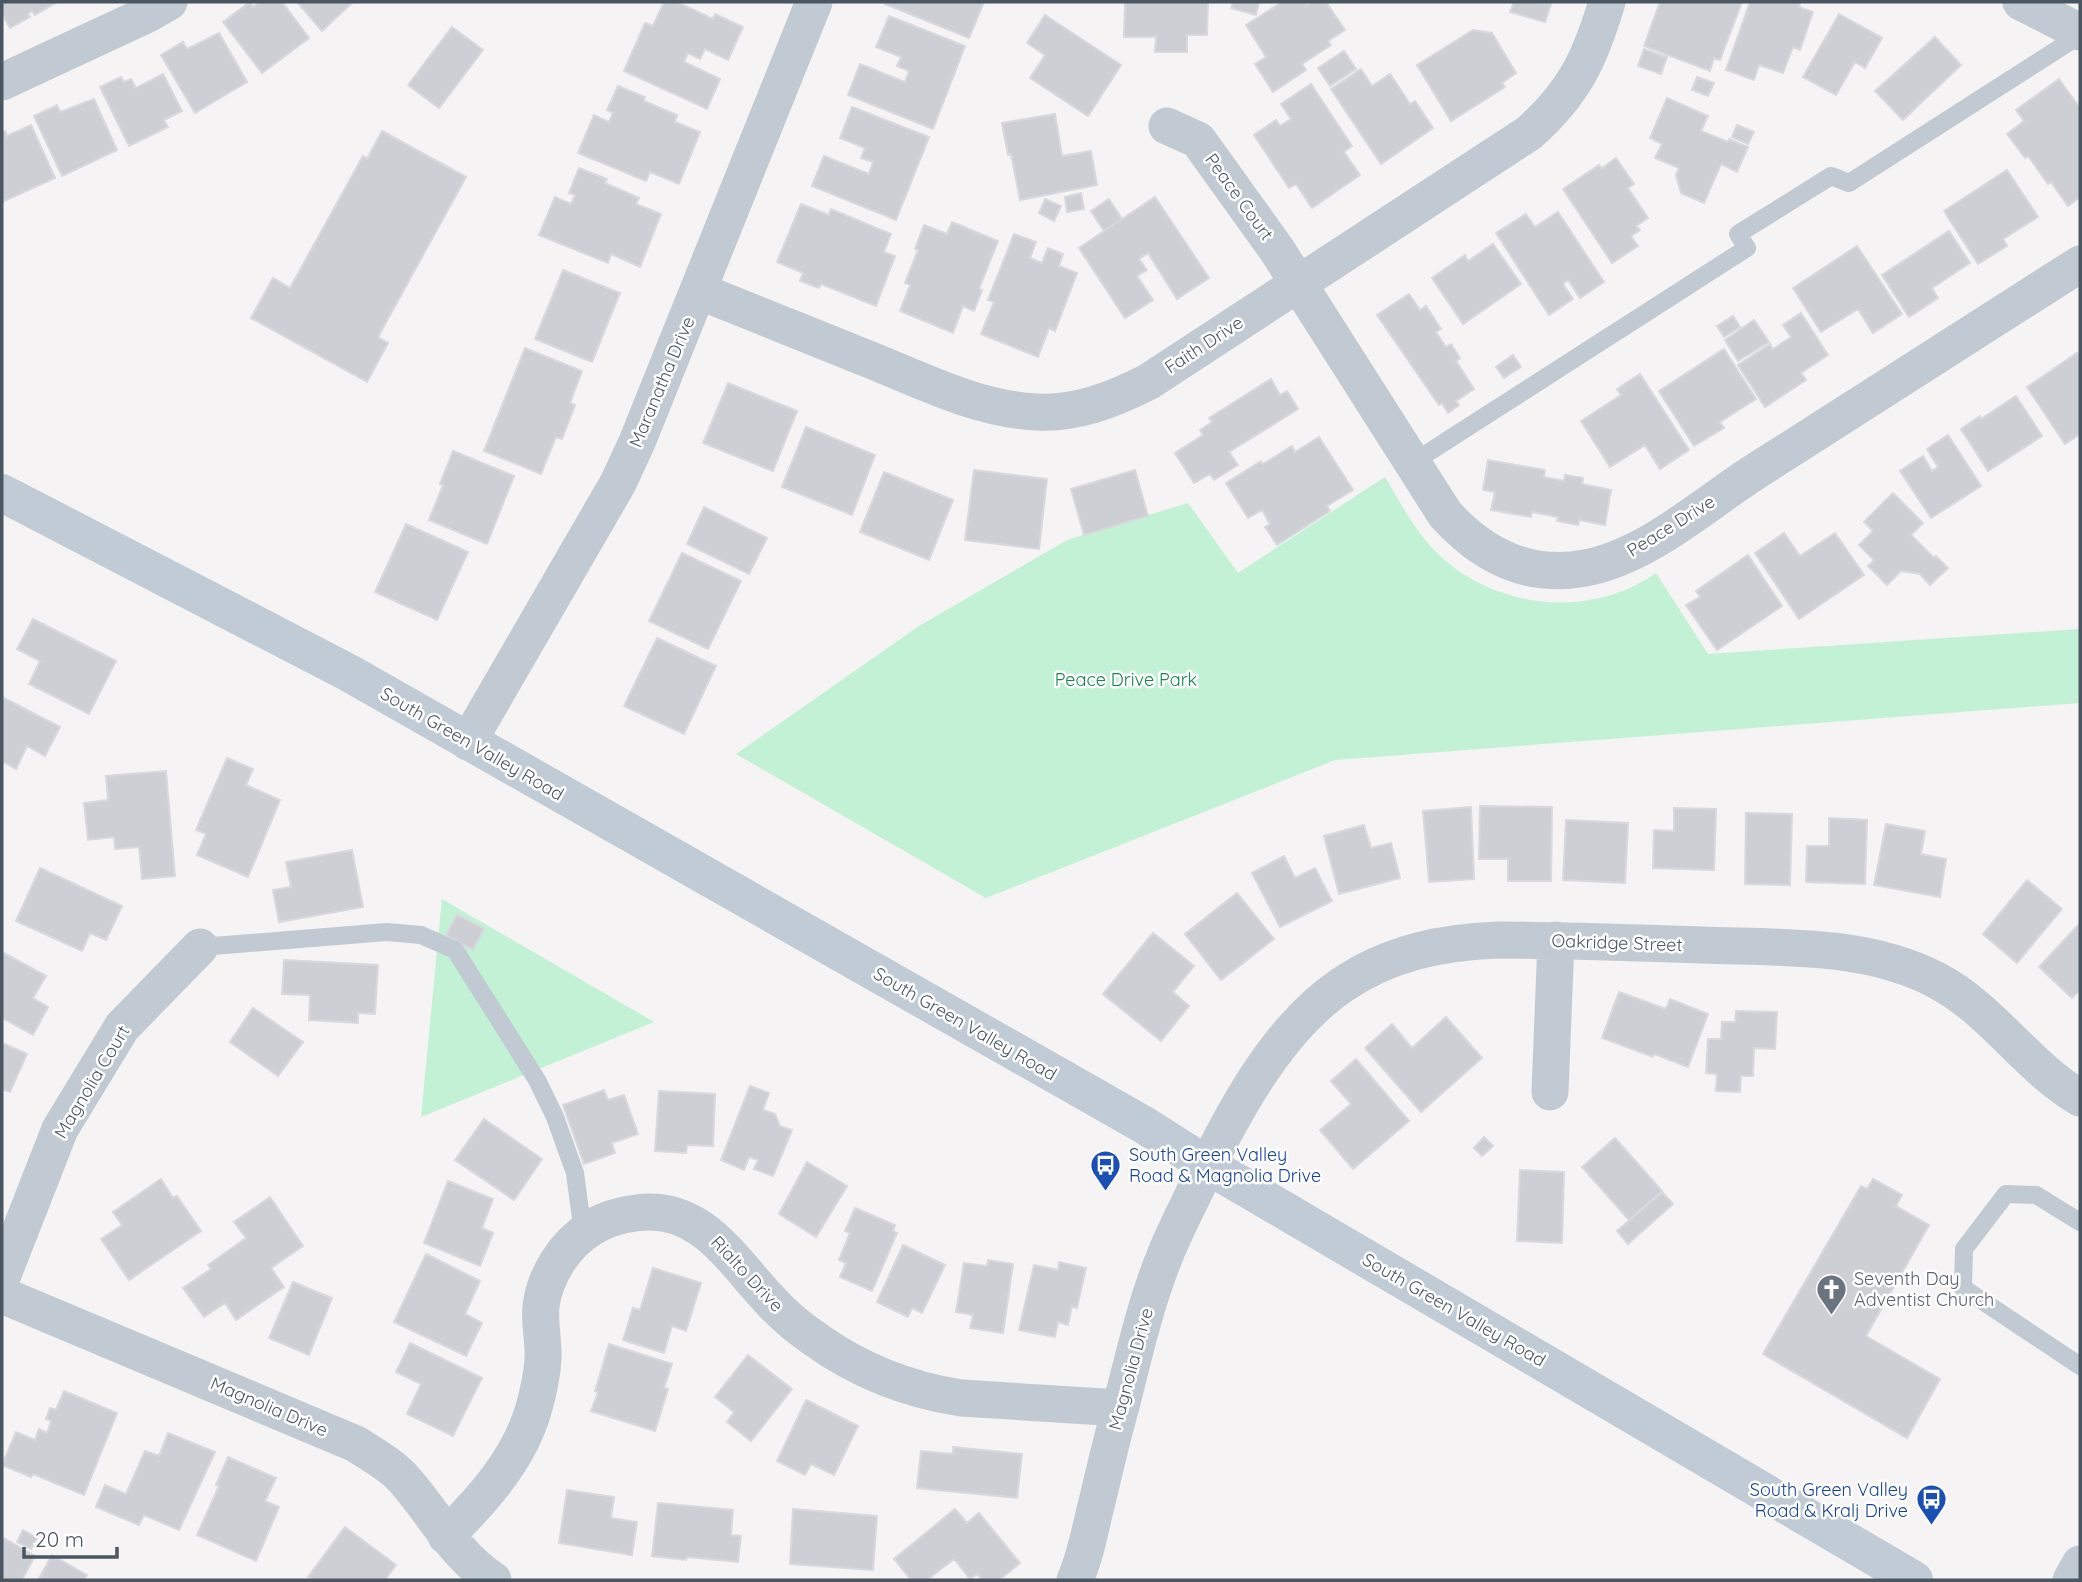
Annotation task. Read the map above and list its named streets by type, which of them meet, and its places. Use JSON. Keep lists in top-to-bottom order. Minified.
{"streets":{"main road":["South Green Valley Road"],"street":["Peace Court","Faith Drive","Maranatha Drive","Peace Drive","Oakridge Street","Magnolia Court","Rialto Drive","Magnolia Drive"]},"crossings":[["Peace Court","Faith Drive"],["Peace Court","Peace Drive"],["Faith Drive","Maranatha Drive"],["Faith Drive","Peace Drive"],["Maranatha Drive","South Green Valley Road"],["South Green Valley Road","Oakridge Street"],["South Green Valley Road","Magnolia Drive"],["Oakridge Street","Magnolia Drive"],["Rialto Drive","Magnolia Drive"]],"parks":["Peace Drive Park"],"places":{"bus stop":["South Green Valley Road & Magnolia Drive","South Green Valley Road & Kralj Drive"],"church":["Seventh Day Adventist Church"]},"scale_bar":"20 m"}
